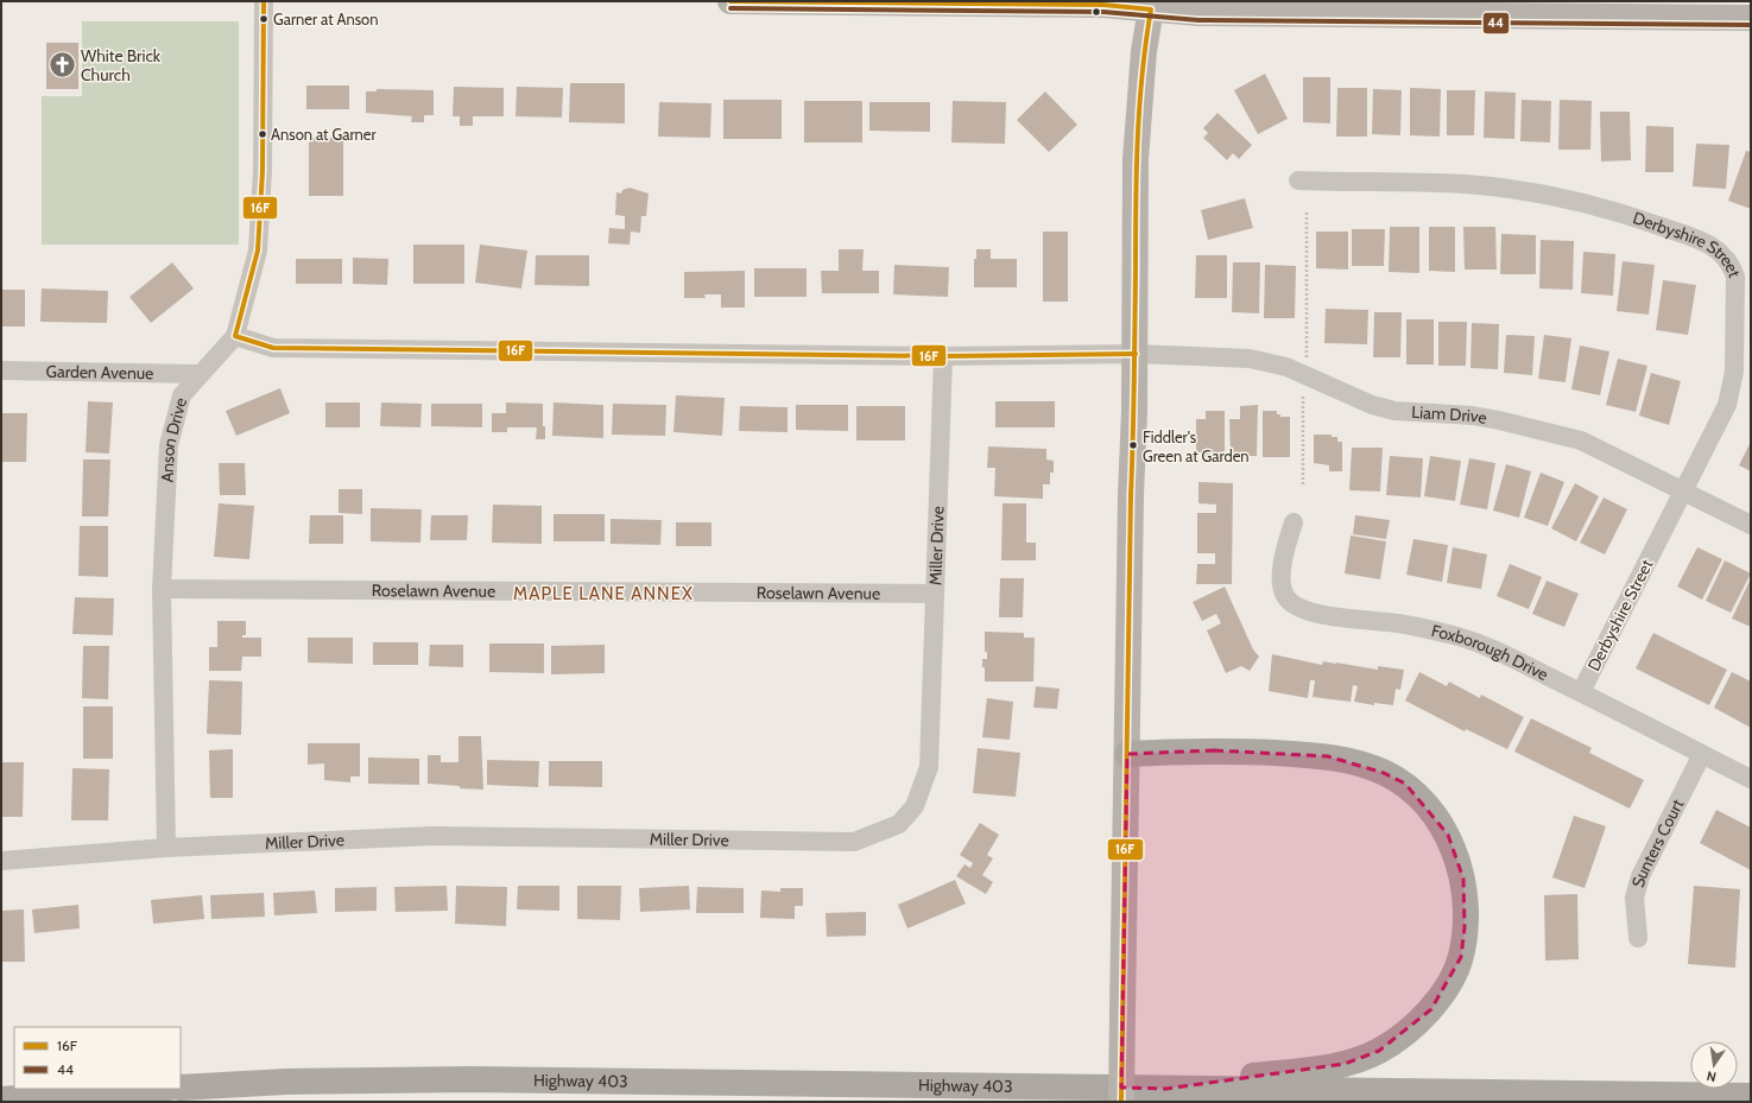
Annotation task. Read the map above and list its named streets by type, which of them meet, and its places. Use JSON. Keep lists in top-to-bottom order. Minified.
{"streets":{"highway":["Highway 403"],"street":["Derbyshire Street","Garden Avenue","Liam Drive","Anson Drive","Miller Drive","Roselawn Avenue","Foxborough Drive","Sunters Court"]},"crossings":[["Derbyshire Street","Liam Drive"],["Derbyshire Street","Foxborough Drive"],["Garden Avenue","Anson Drive"],["Anson Drive","Miller Drive"],["Anson Drive","Roselawn Avenue"],["Miller Drive","Roselawn Avenue"],["Foxborough Drive","Sunters Court"]],"districts":["MAPLE LANE ANNEX"],"places":{"other":["Garner at Anson","Anson at Garner","Fiddler's Green at Garden"],"church":["White Brick Church"]},"lines":["transit line 16F","transit line 44"],"legend":["16F","44"],"north":"bottom"}
